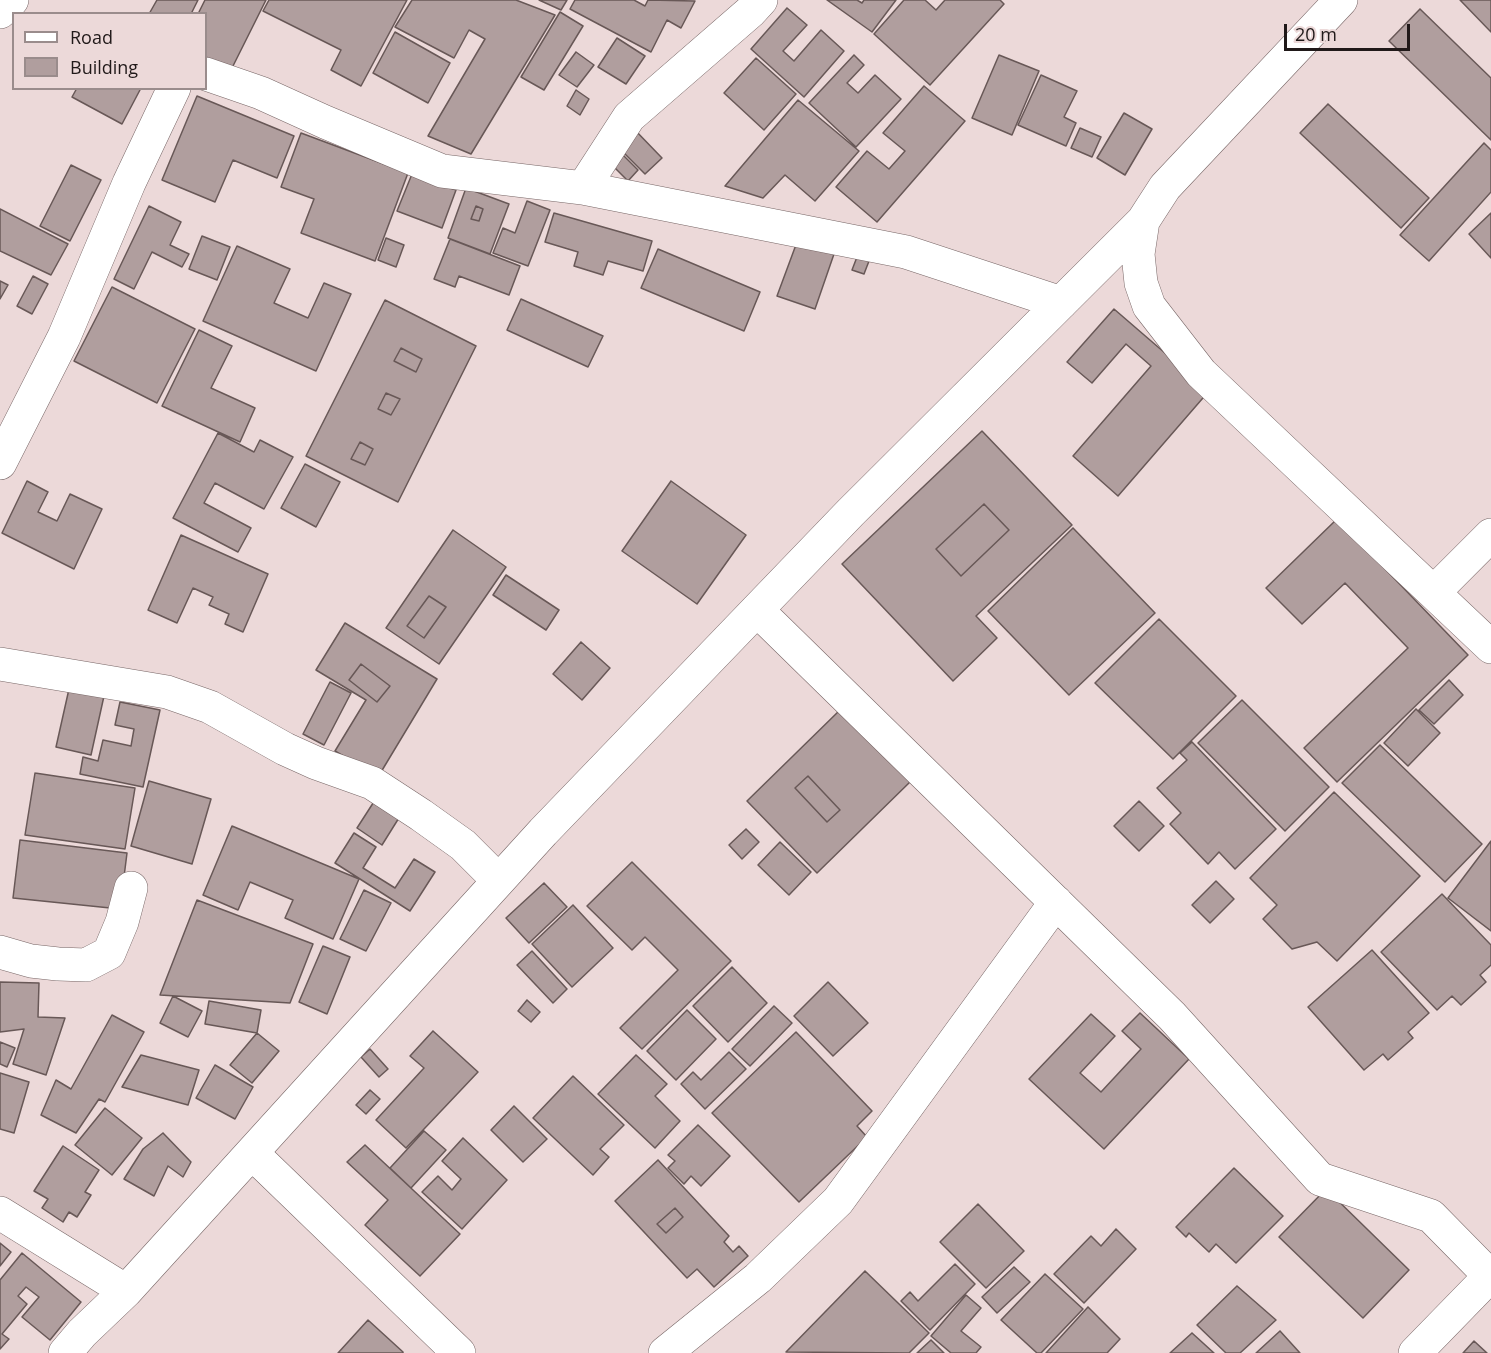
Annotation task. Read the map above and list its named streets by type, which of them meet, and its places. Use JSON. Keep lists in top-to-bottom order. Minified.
{"legend":["Road","Building"],"scale_bar":"20 m"}
